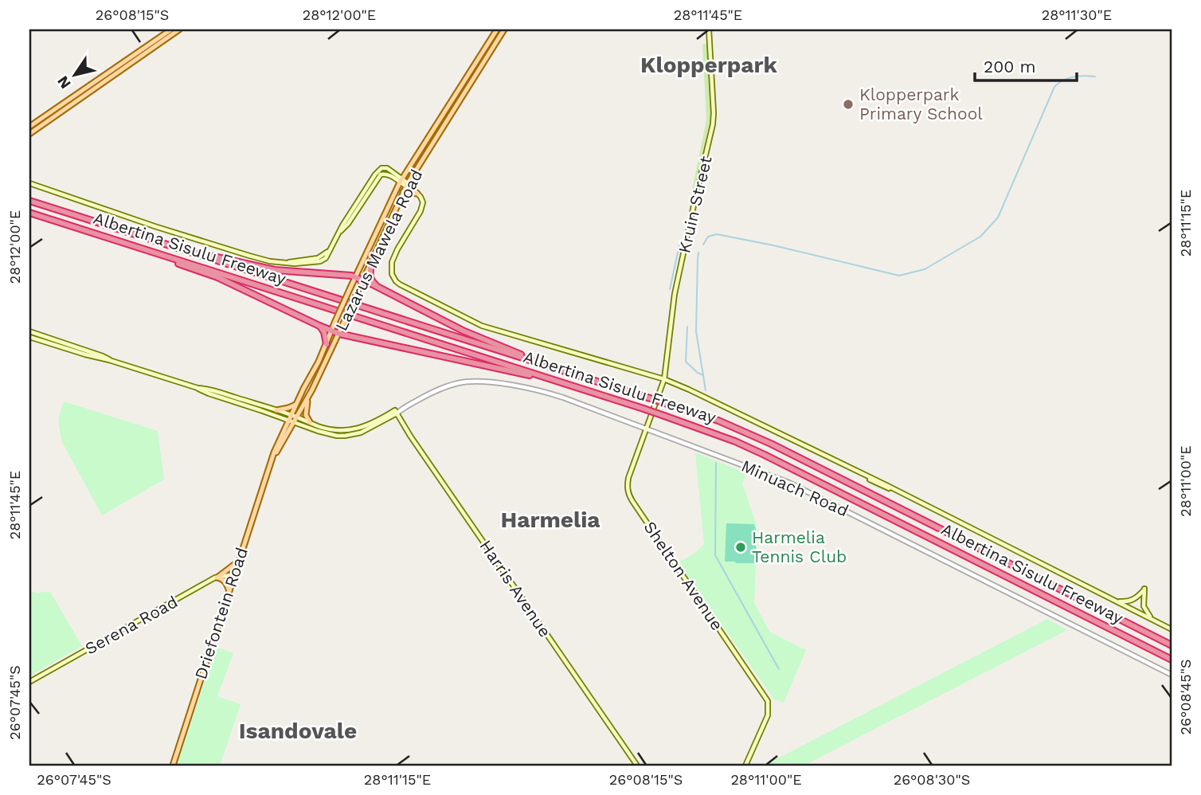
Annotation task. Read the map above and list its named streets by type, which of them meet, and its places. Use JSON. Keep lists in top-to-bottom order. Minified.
{"streets":{"highway":["Albertina Sisulu Freeway"],"main road":["Kruin Street","Lazarus Mawela Road","Shelton Avenue","Harris Avenue","Driefontein Road","Serena Road"],"street":["Minuach Road"]},"crossings":[["Kruin Street","Shelton Avenue"],["Lazarus Mawela Road","Driefontein Road"],["Minuach Road","Shelton Avenue"],["Minuach Road","Harris Avenue"],["Driefontein Road","Serena Road"]],"districts":["Klopperpark","Harmelia","Isandovale"],"places":["Klopperpark Primary School","Harmelia Tennis Club"],"scale_bar":"200 m","north":"bottom left","coordinates":["26°08'15\"S","28°12'00\"E","28°11'45\"E","28°11'30\"E","28°11'15\"E","28°11'00\"E","26°08'45\"S","26°07'45\"S","26°08'30\"S"]}
